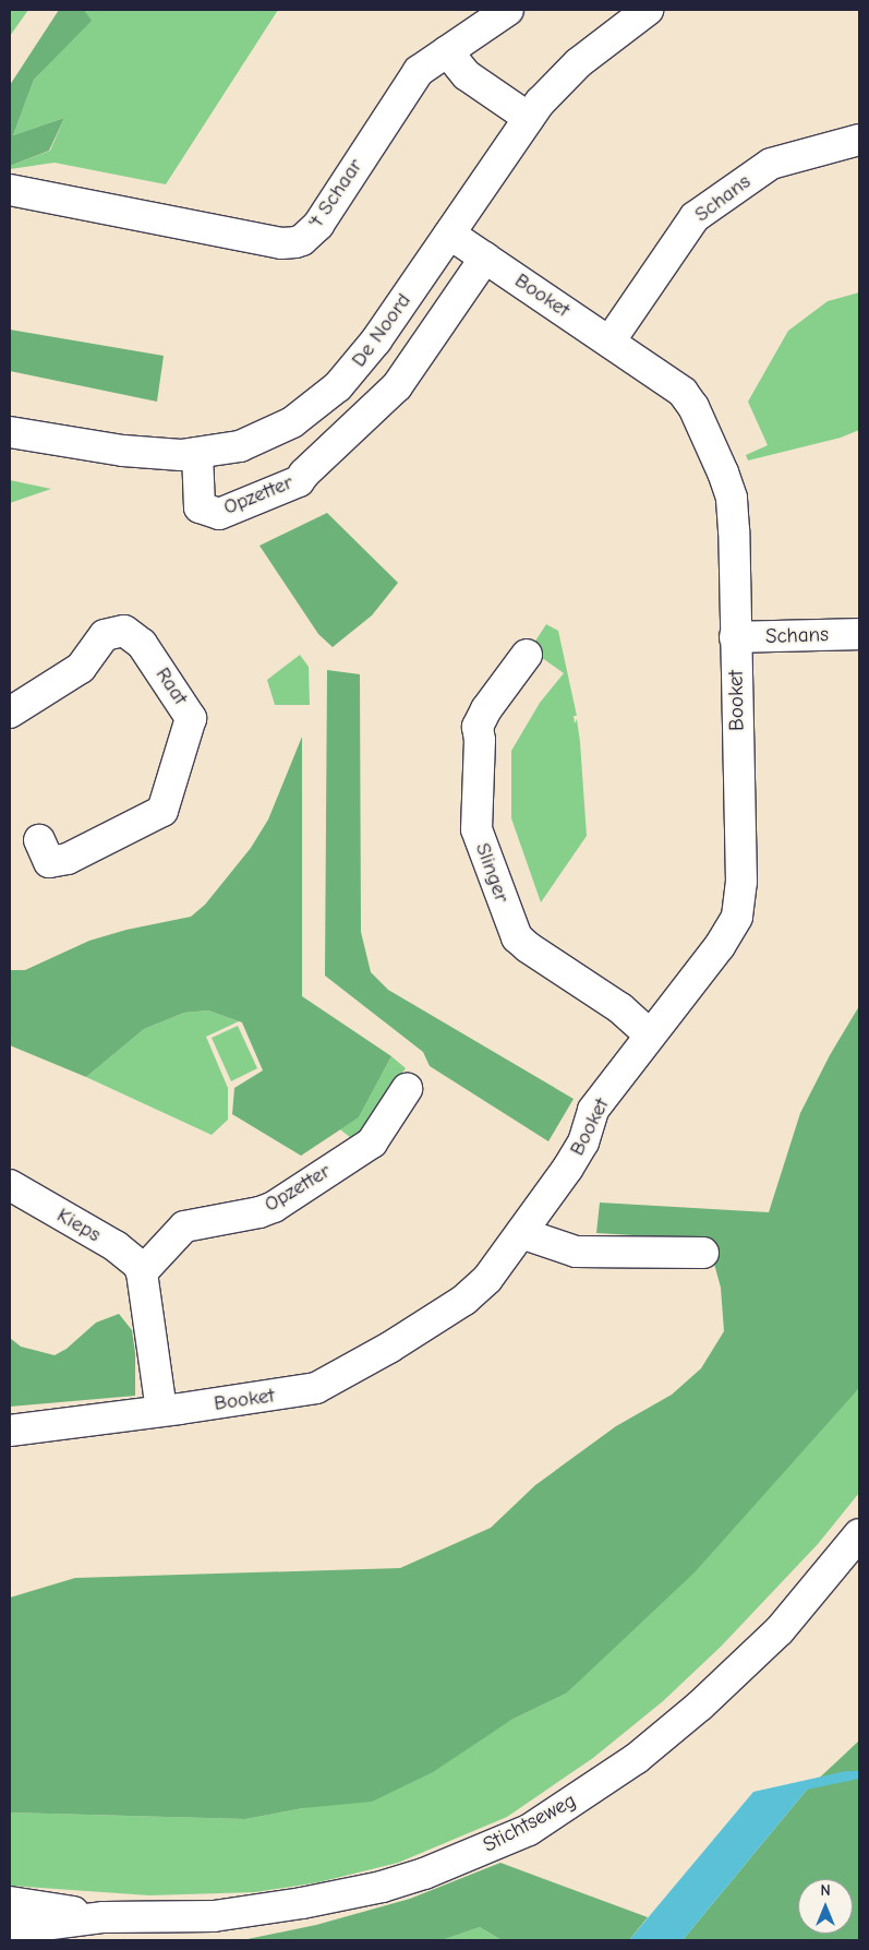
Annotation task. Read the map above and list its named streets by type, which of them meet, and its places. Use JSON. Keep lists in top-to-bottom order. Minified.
{"streets":{"street":["'t Schaar","Schans","Booket","De Noord","Opzetter","Raat","Slinger","Kieps","Stichtseweg"]},"crossings":[["Schans","Booket"],["Booket","De Noord"],["Booket","Slinger"],["De Noord","Opzetter"],["Opzetter","Kieps"]],"north":"top"}
